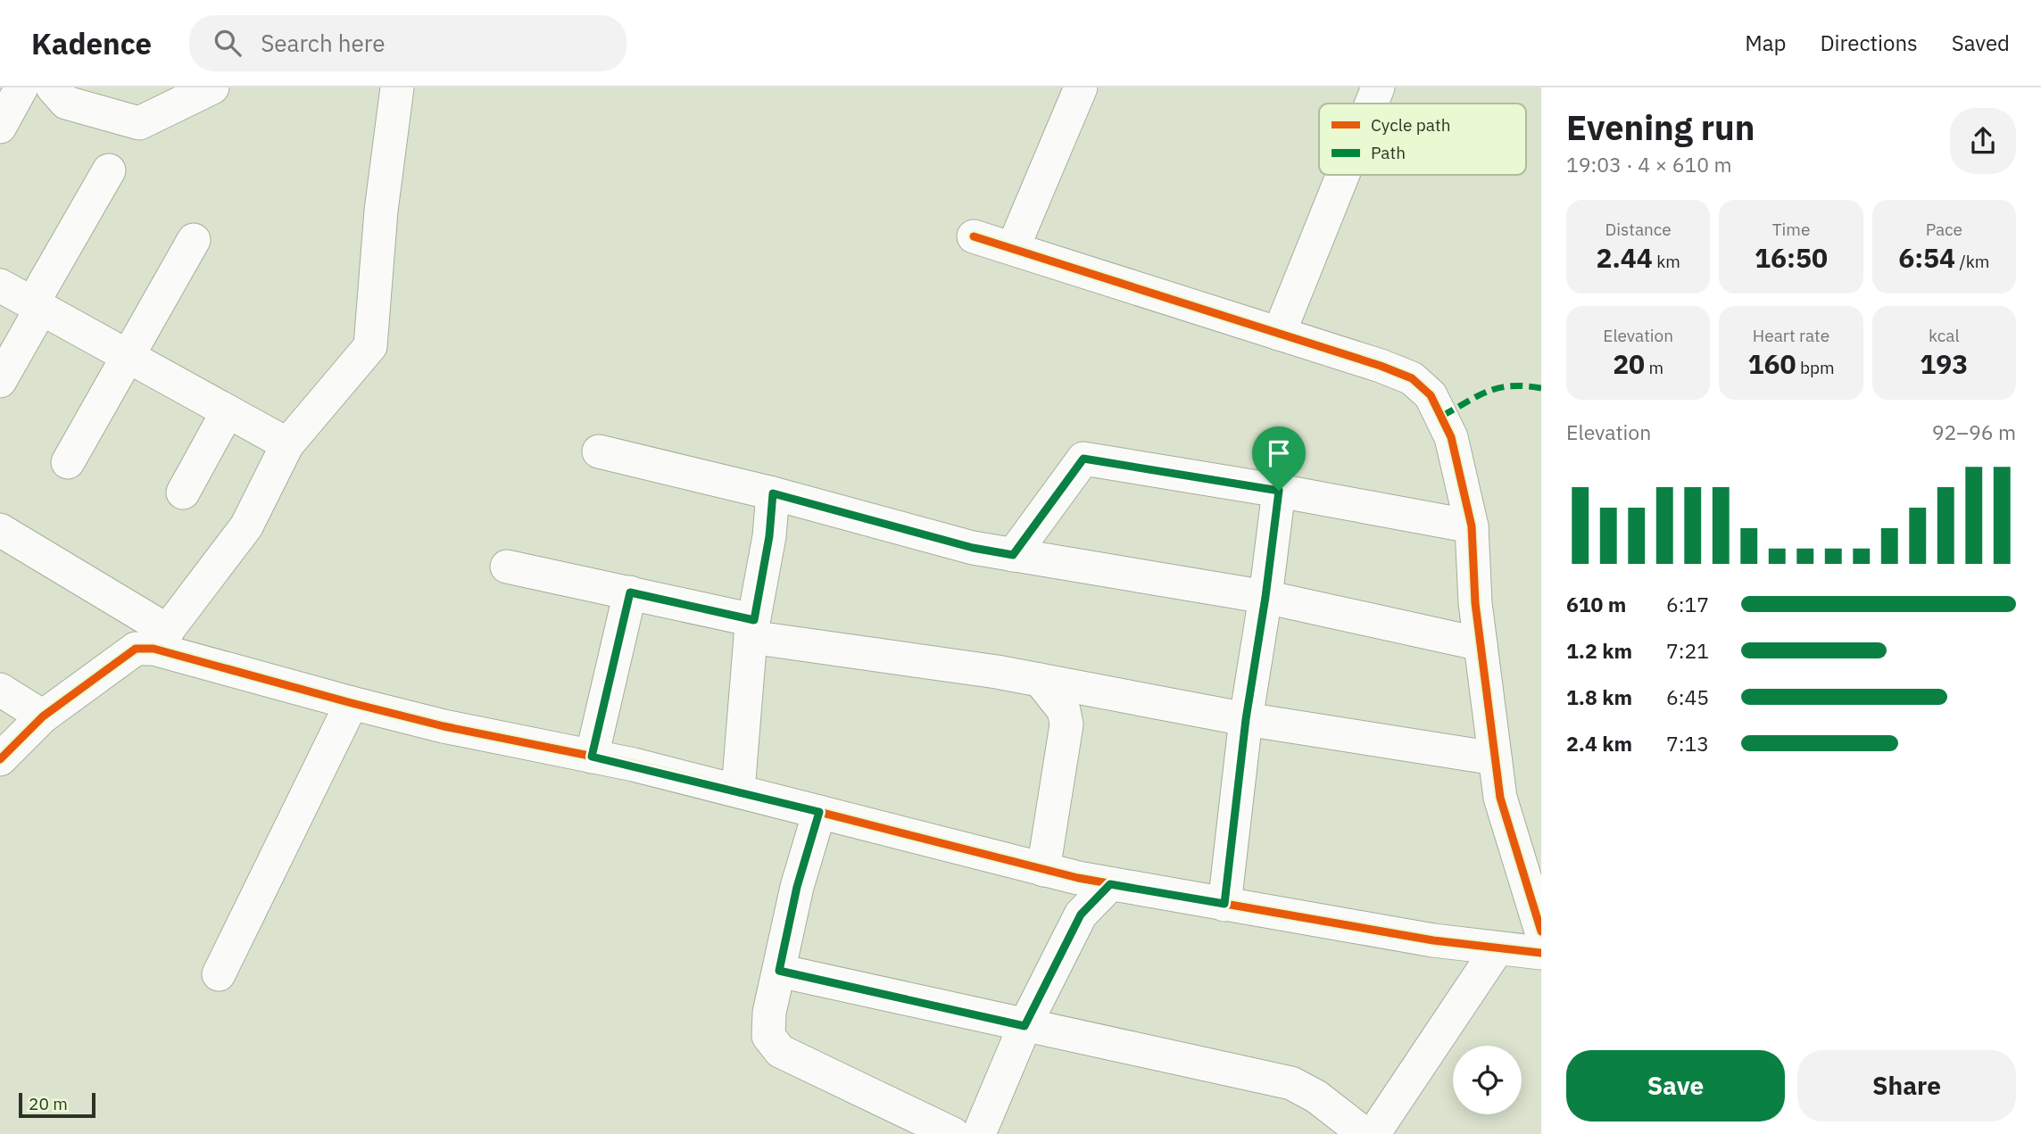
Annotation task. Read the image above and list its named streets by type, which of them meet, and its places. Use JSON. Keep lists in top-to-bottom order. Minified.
{"legend":["Cycle path","Path"],"scale_bar":"20 m","page":{"header":"Kadence","search":"Search here","nav":["Map","Directions","Saved"],"heading":["Evening run","19:03 · 4 × 610 m"],"stats":[["Distance","2.44 km"],["Time","16:50"],["Pace","6:54 /km"],["Elevation","20 m"],["Heart rate","160 bpm"],["kcal","193"]],"chart":["Elevation","92–96 m"],"list":[{"name":"610 m","note":"6:17"},{"name":"1.2 km","note":"7:21"},{"name":"1.8 km","note":"6:45"},{"name":"2.4 km","note":"7:13"}],"buttons":["Save","Share"],"scale":"20 m"}}
